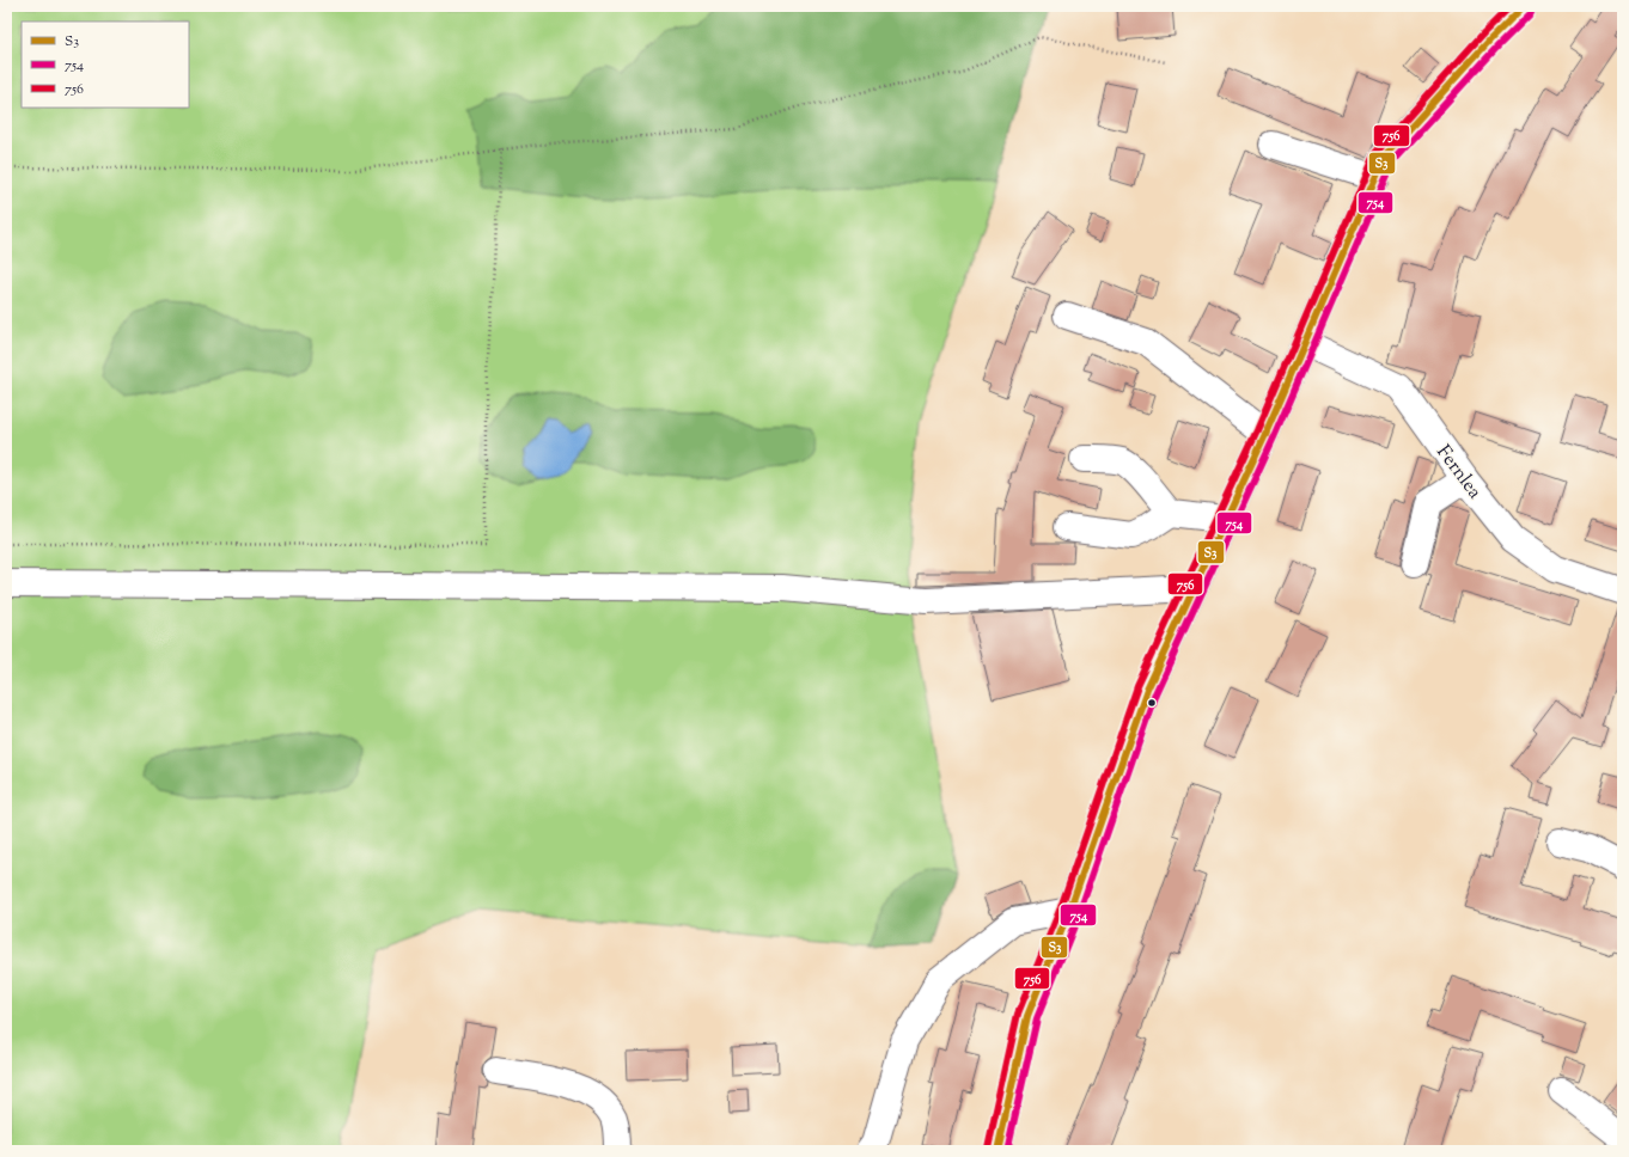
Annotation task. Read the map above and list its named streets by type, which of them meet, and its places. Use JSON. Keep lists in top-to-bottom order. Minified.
{"streets":{"main road":["Fernlea"]},"lines":["transit line S3","transit line 756","transit line 754"],"legend":["S3","754","756"]}
